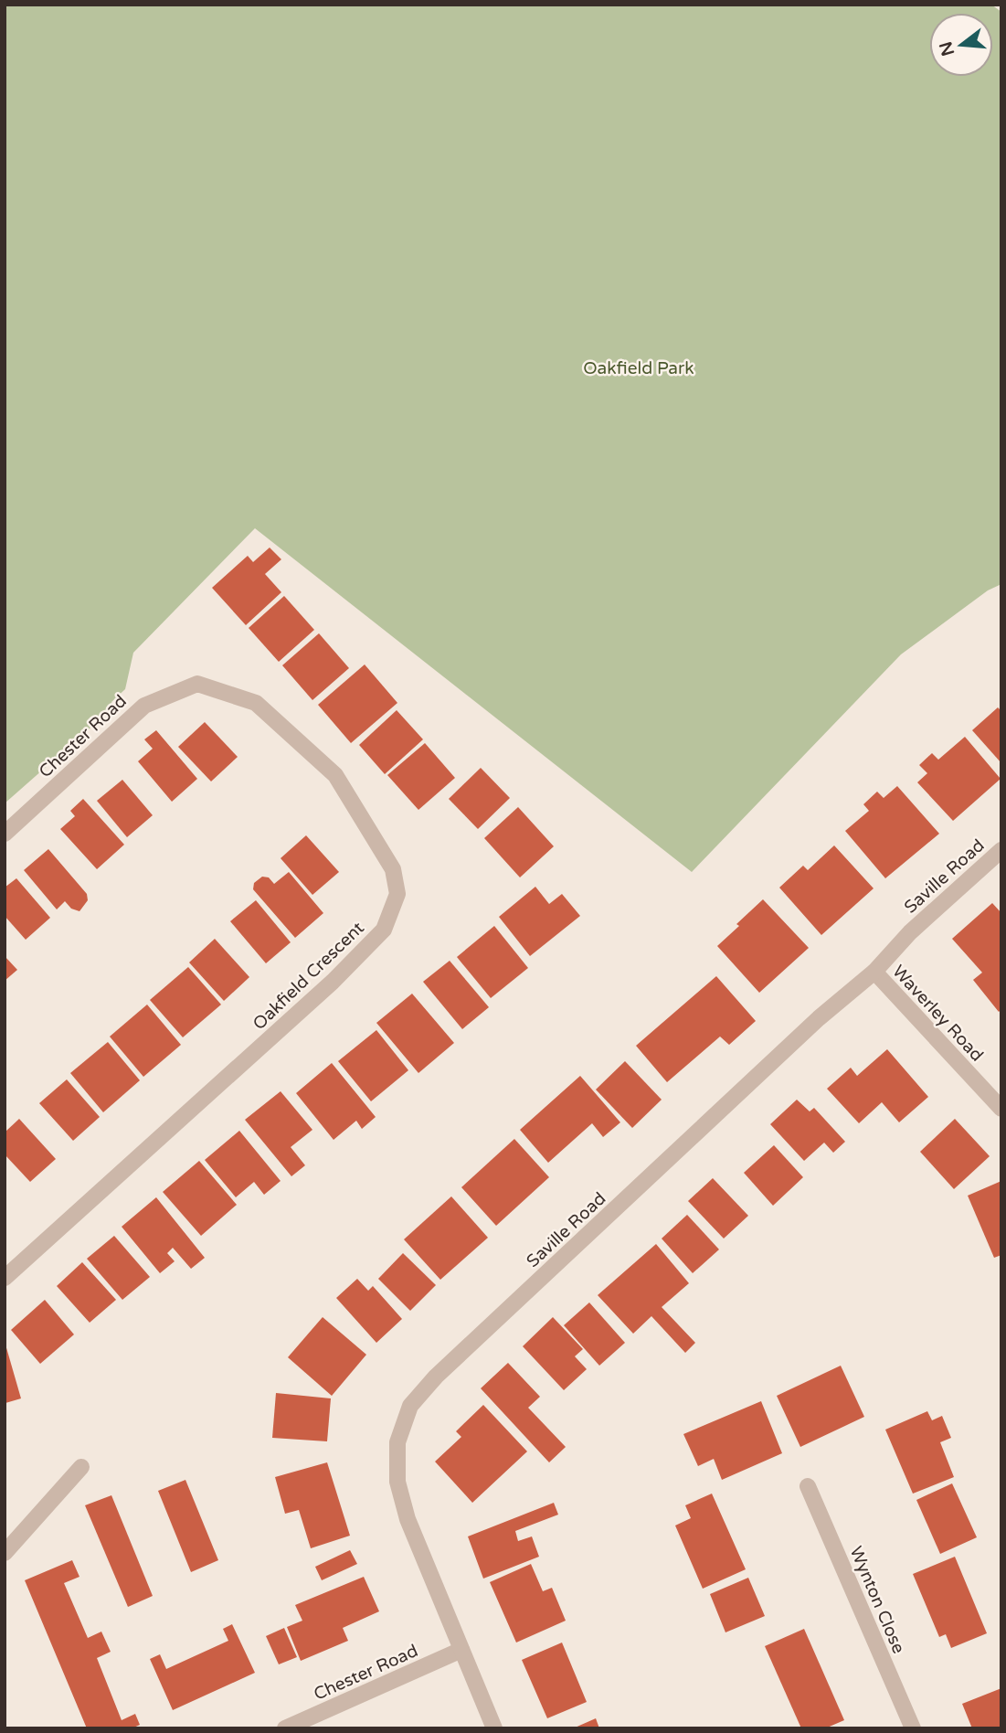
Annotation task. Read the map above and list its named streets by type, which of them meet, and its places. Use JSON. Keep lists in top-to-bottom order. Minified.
{"streets":{"street":["Chester Road","Saville Road","Oakfield Crescent","Waverley Road","Wynton Close"]},"crossings":[["Chester Road","Saville Road"],["Chester Road","Oakfield Crescent"],["Saville Road","Waverley Road"]],"parks":["Oakfield Park"],"north":"left"}
